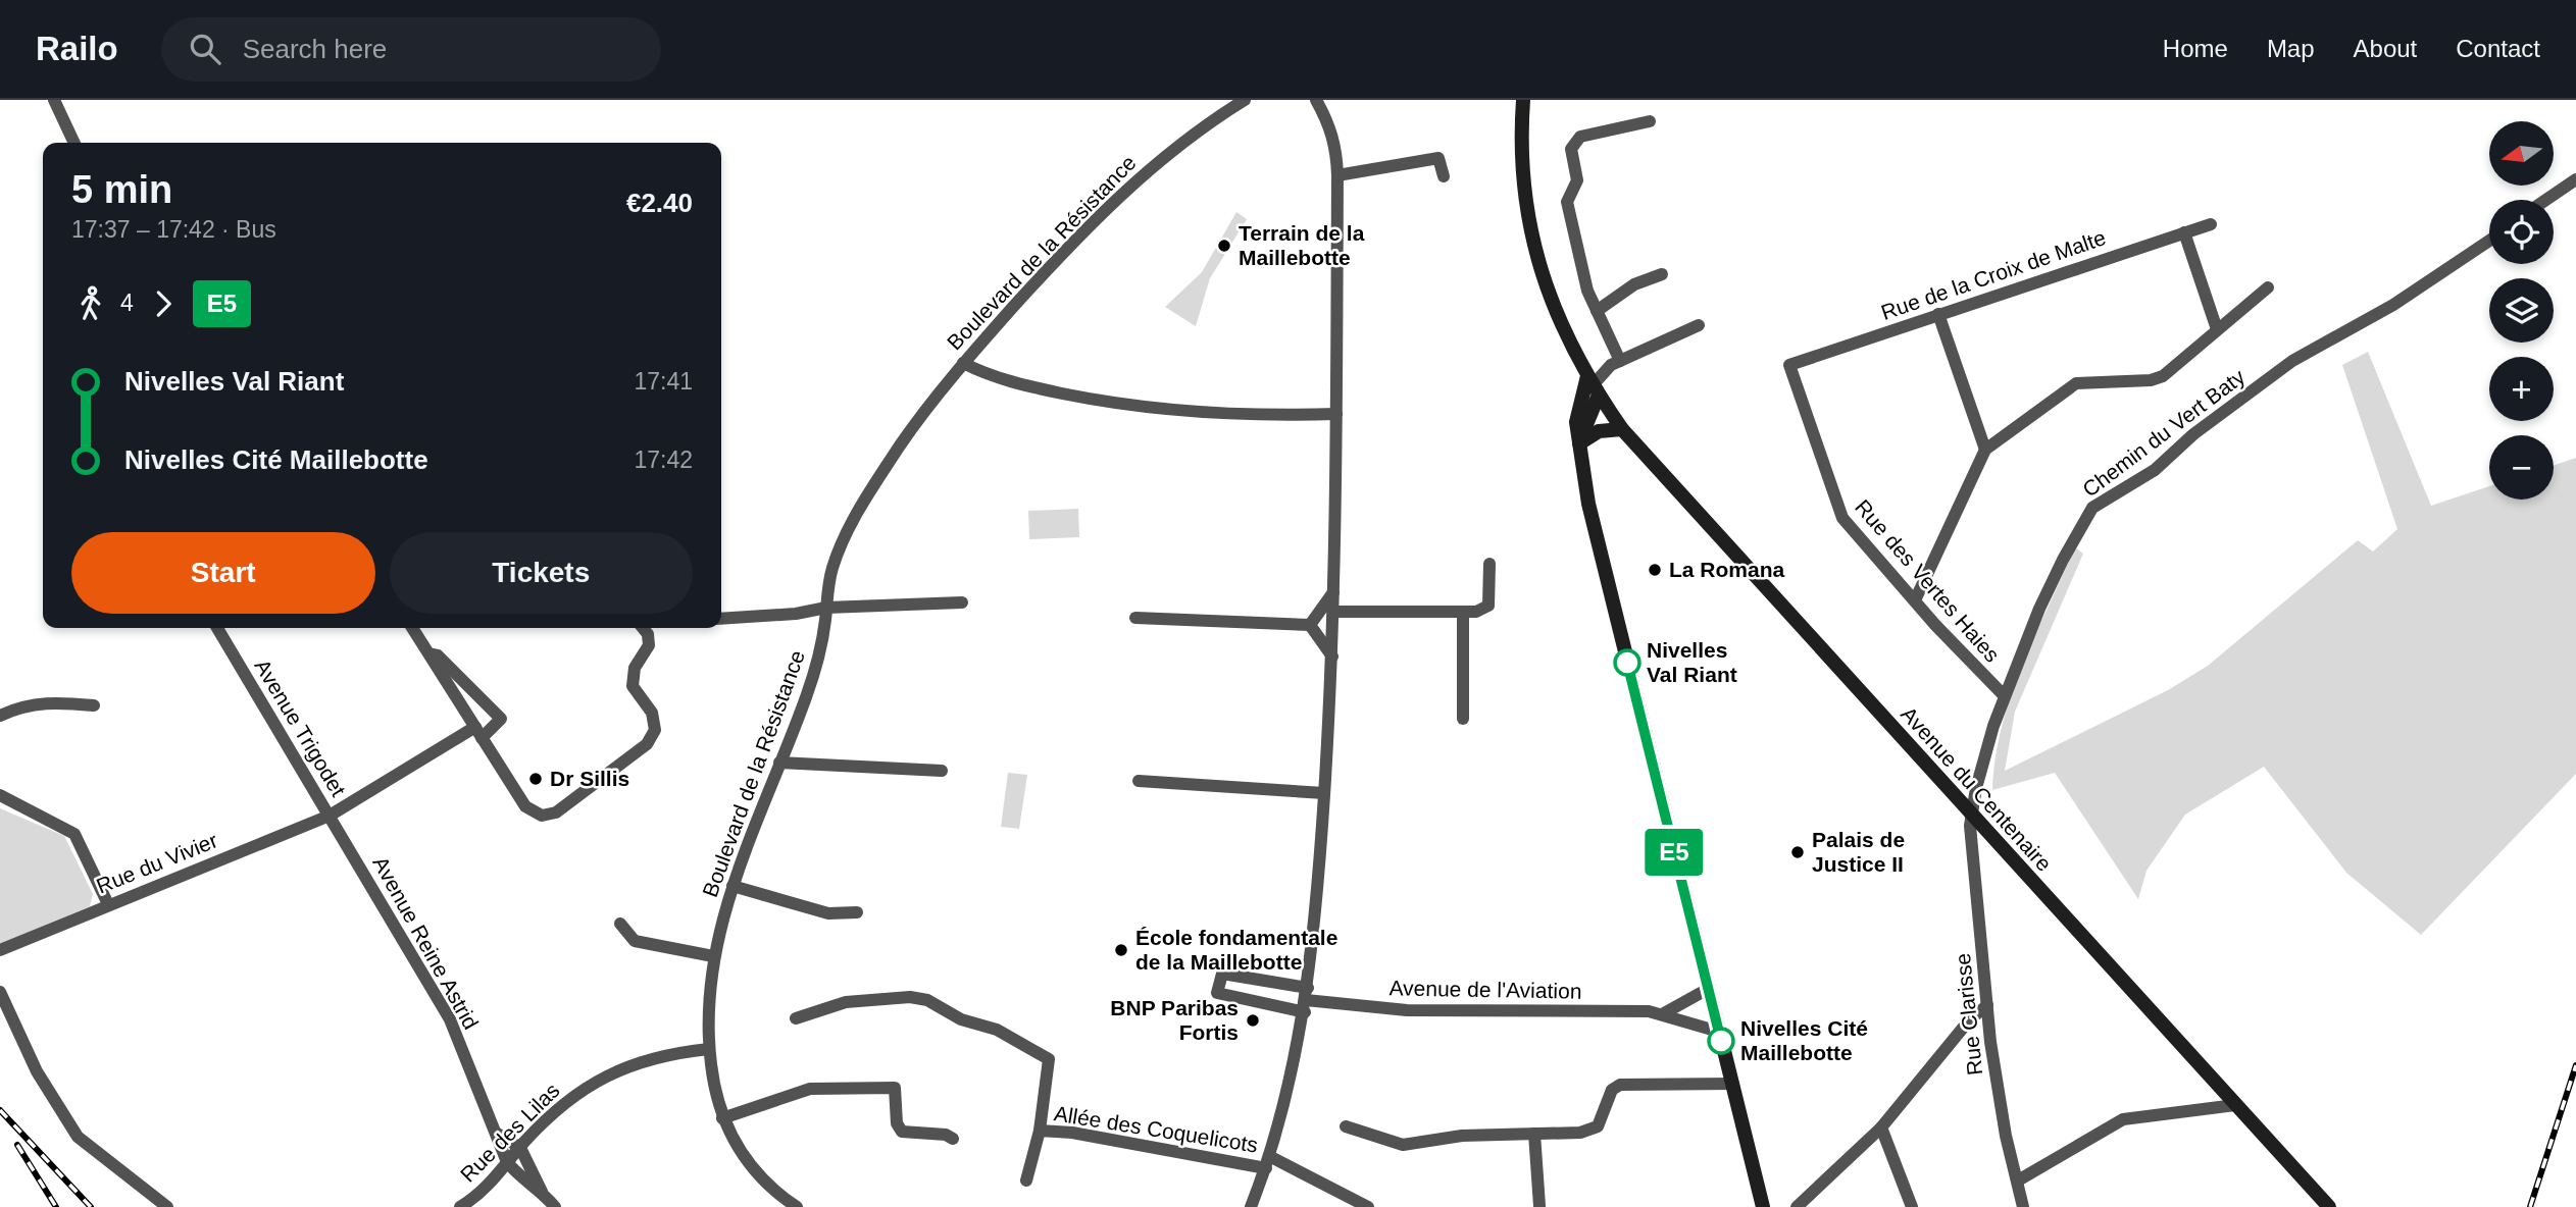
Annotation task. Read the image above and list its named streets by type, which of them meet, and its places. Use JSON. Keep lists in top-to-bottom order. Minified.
{"streets":{"main road":["Avenue du Centenaire"],"street":["Boulevard de la Résistance","Rue de la Croix de Malte","Chemin du Vert Baty","Rue des Vertes Haies","Avenue Trigodet","Rue du Vivier","Avenue Reine Astrid","Avenue de l'Aviation","Rue Clarisse","Allée des Coquelicots","Rue des Lilas"]},"crossings":[["Boulevard de la Résistance","Rue des Lilas"],["Rue de la Croix de Malte","Rue des Vertes Haies"],["Chemin du Vert Baty","Rue des Vertes Haies"],["Chemin du Vert Baty","Avenue du Centenaire"],["Chemin du Vert Baty","Rue Clarisse"],["Avenue Trigodet","Rue du Vivier"],["Avenue Trigodet","Avenue Reine Astrid"],["Avenue du Centenaire","Rue Clarisse"],["Rue du Vivier","Avenue Reine Astrid"],["Avenue Reine Astrid","Rue des Lilas"]],"places":["Terrain de la Maillebotte","La Romana","Nivelles Val Riant","Dr Sillis","Palais de Justice II","École fondamentale de la Maillebotte","BNP Paribas Fortis","Nivelles Cité Maillebotte"],"lines":["bus line E5"],"north":"left","page":{"header":"Railo","search":"Search here","nav":["Home","Map","About","Contact"],"on_map":"E5","map_buttons":["+","−"],"heading":["5 min","17:37 – 17:42 · Bus","€2.40"],"legs":["4","E5"],"list":[{"name":"Nivelles Val Riant","value":"17:41"},{"name":"Nivelles Cité Maillebotte","value":"17:42"}],"buttons":["Start","Tickets"]}}
